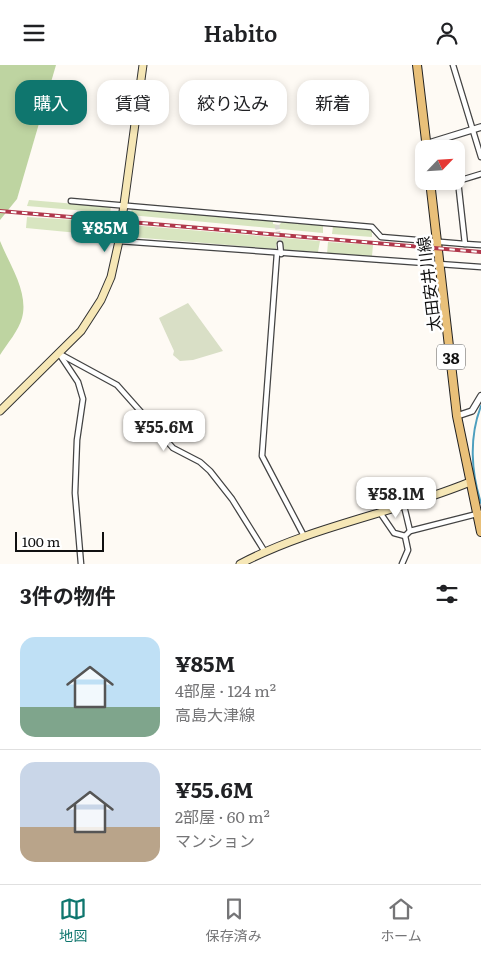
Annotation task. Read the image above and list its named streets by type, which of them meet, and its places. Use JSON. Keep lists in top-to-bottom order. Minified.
{"streets":{"main road":["太田安井川線","38"]},"scale_bar":"100 m","north":"top right","page":{"header":"Habito","chip":["購入","賃貸","絞り込み","新着"],"price":["¥85M","¥55.6M","¥58.1M"],"scale":"100 m","heading":"3件の物件","list":[{"name":"¥85M","note":"4部屋 · 124 m² · 高島大津線"},{"name":"¥55.6M","note":"2部屋 · 60 m² · マンション"}],"tabs":["地図","保存済み","ホーム"]}}
